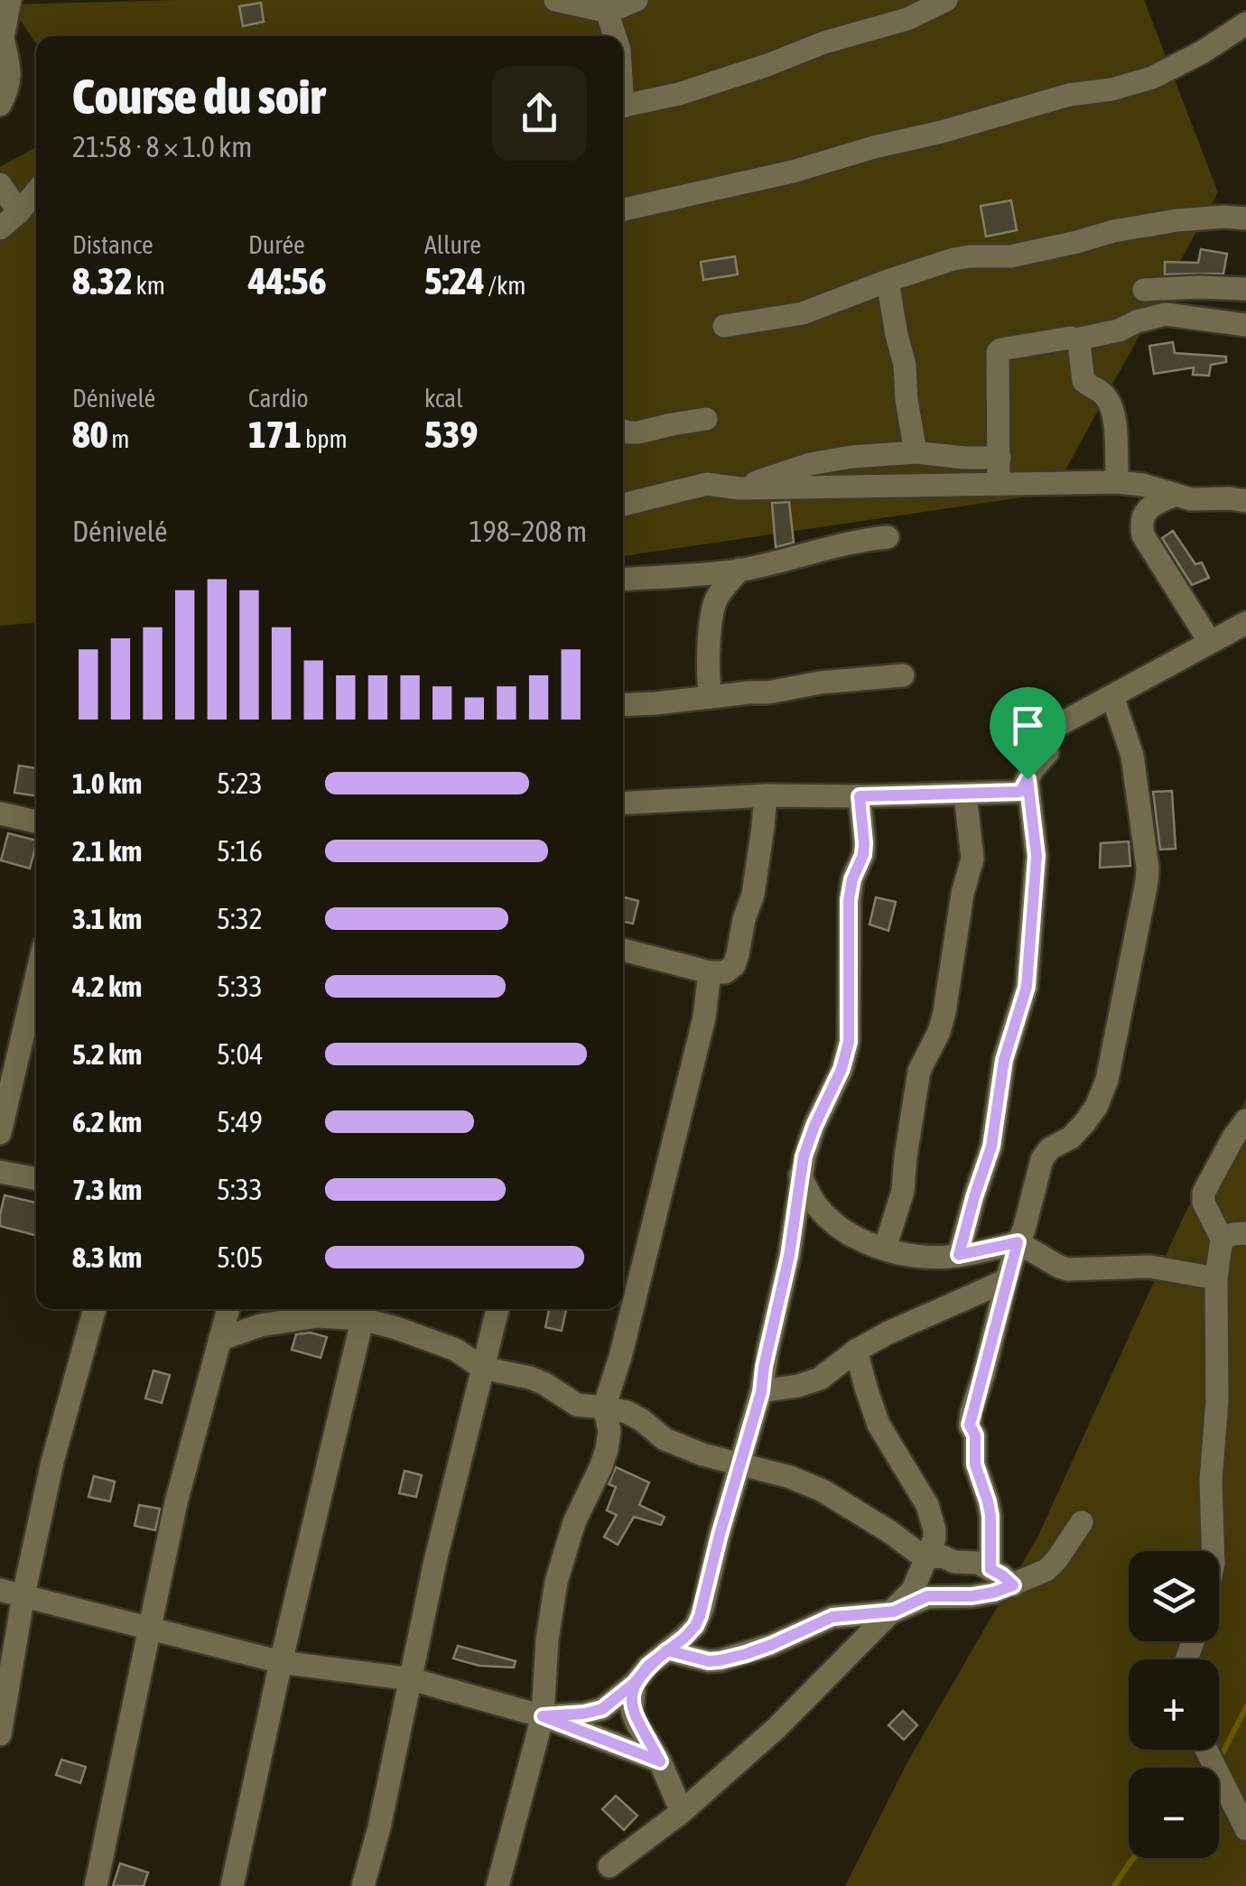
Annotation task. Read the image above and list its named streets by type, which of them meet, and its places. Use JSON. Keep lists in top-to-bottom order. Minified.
{"page":{"heading":["Course du soir","21:58 · 8 × 1.0 km"],"stats":[["Distance","8.32 km"],["Durée","44:56"],["Allure","5:24 /km"],["Dénivelé","80 m"],["Cardio","171 bpm"],["kcal","539"]],"chart":["Dénivelé","198–208 m"],"list":[{"name":"1.0 km","note":"5:23"},{"name":"2.1 km","note":"5:16"},{"name":"3.1 km","note":"5:32"},{"name":"4.2 km","note":"5:33"},{"name":"5.2 km","note":"5:04"},{"name":"6.2 km","note":"5:49"},{"name":"7.3 km","note":"5:33"},{"name":"8.3 km","note":"5:05"}],"map_buttons":["+","−"]}}
